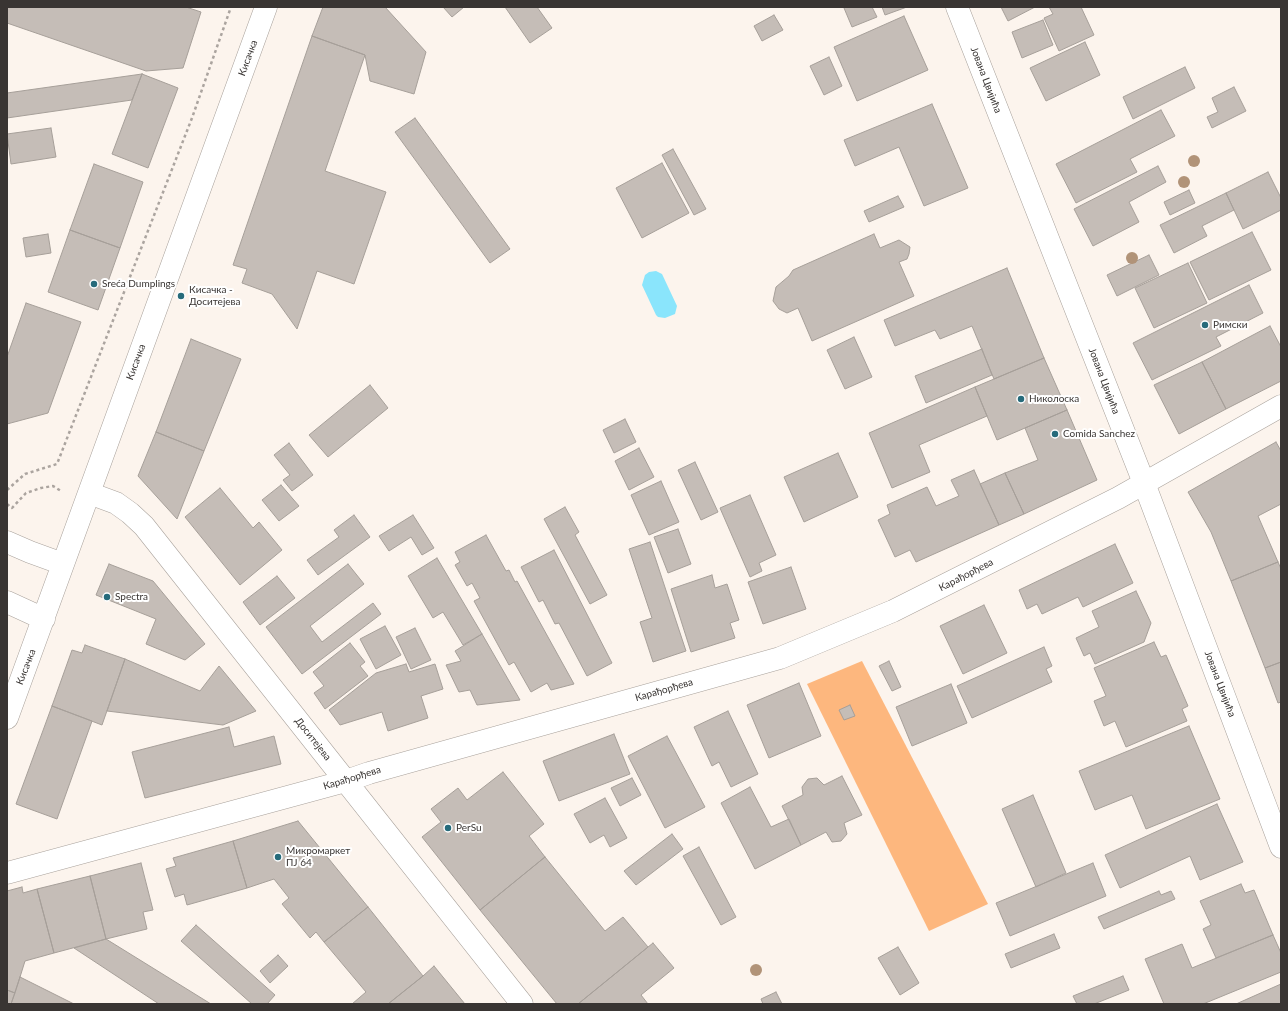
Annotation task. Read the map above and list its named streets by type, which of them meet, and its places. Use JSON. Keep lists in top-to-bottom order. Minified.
{"streets":{"street":["Кисачка","Јована Цвијића","Карађорђева","Доситејева"]},"crossings":[["Кисачка","Доситејева"],["Јована Цвијића","Карађорђева"],["Карађорђева","Доситејева"]],"places":["Sreća Dumplings","Кисачка - Доситејева","Римски","Николоска","Comida Sanchez","Spectra","PerSu","Микромаркет ПЈ 64"]}
